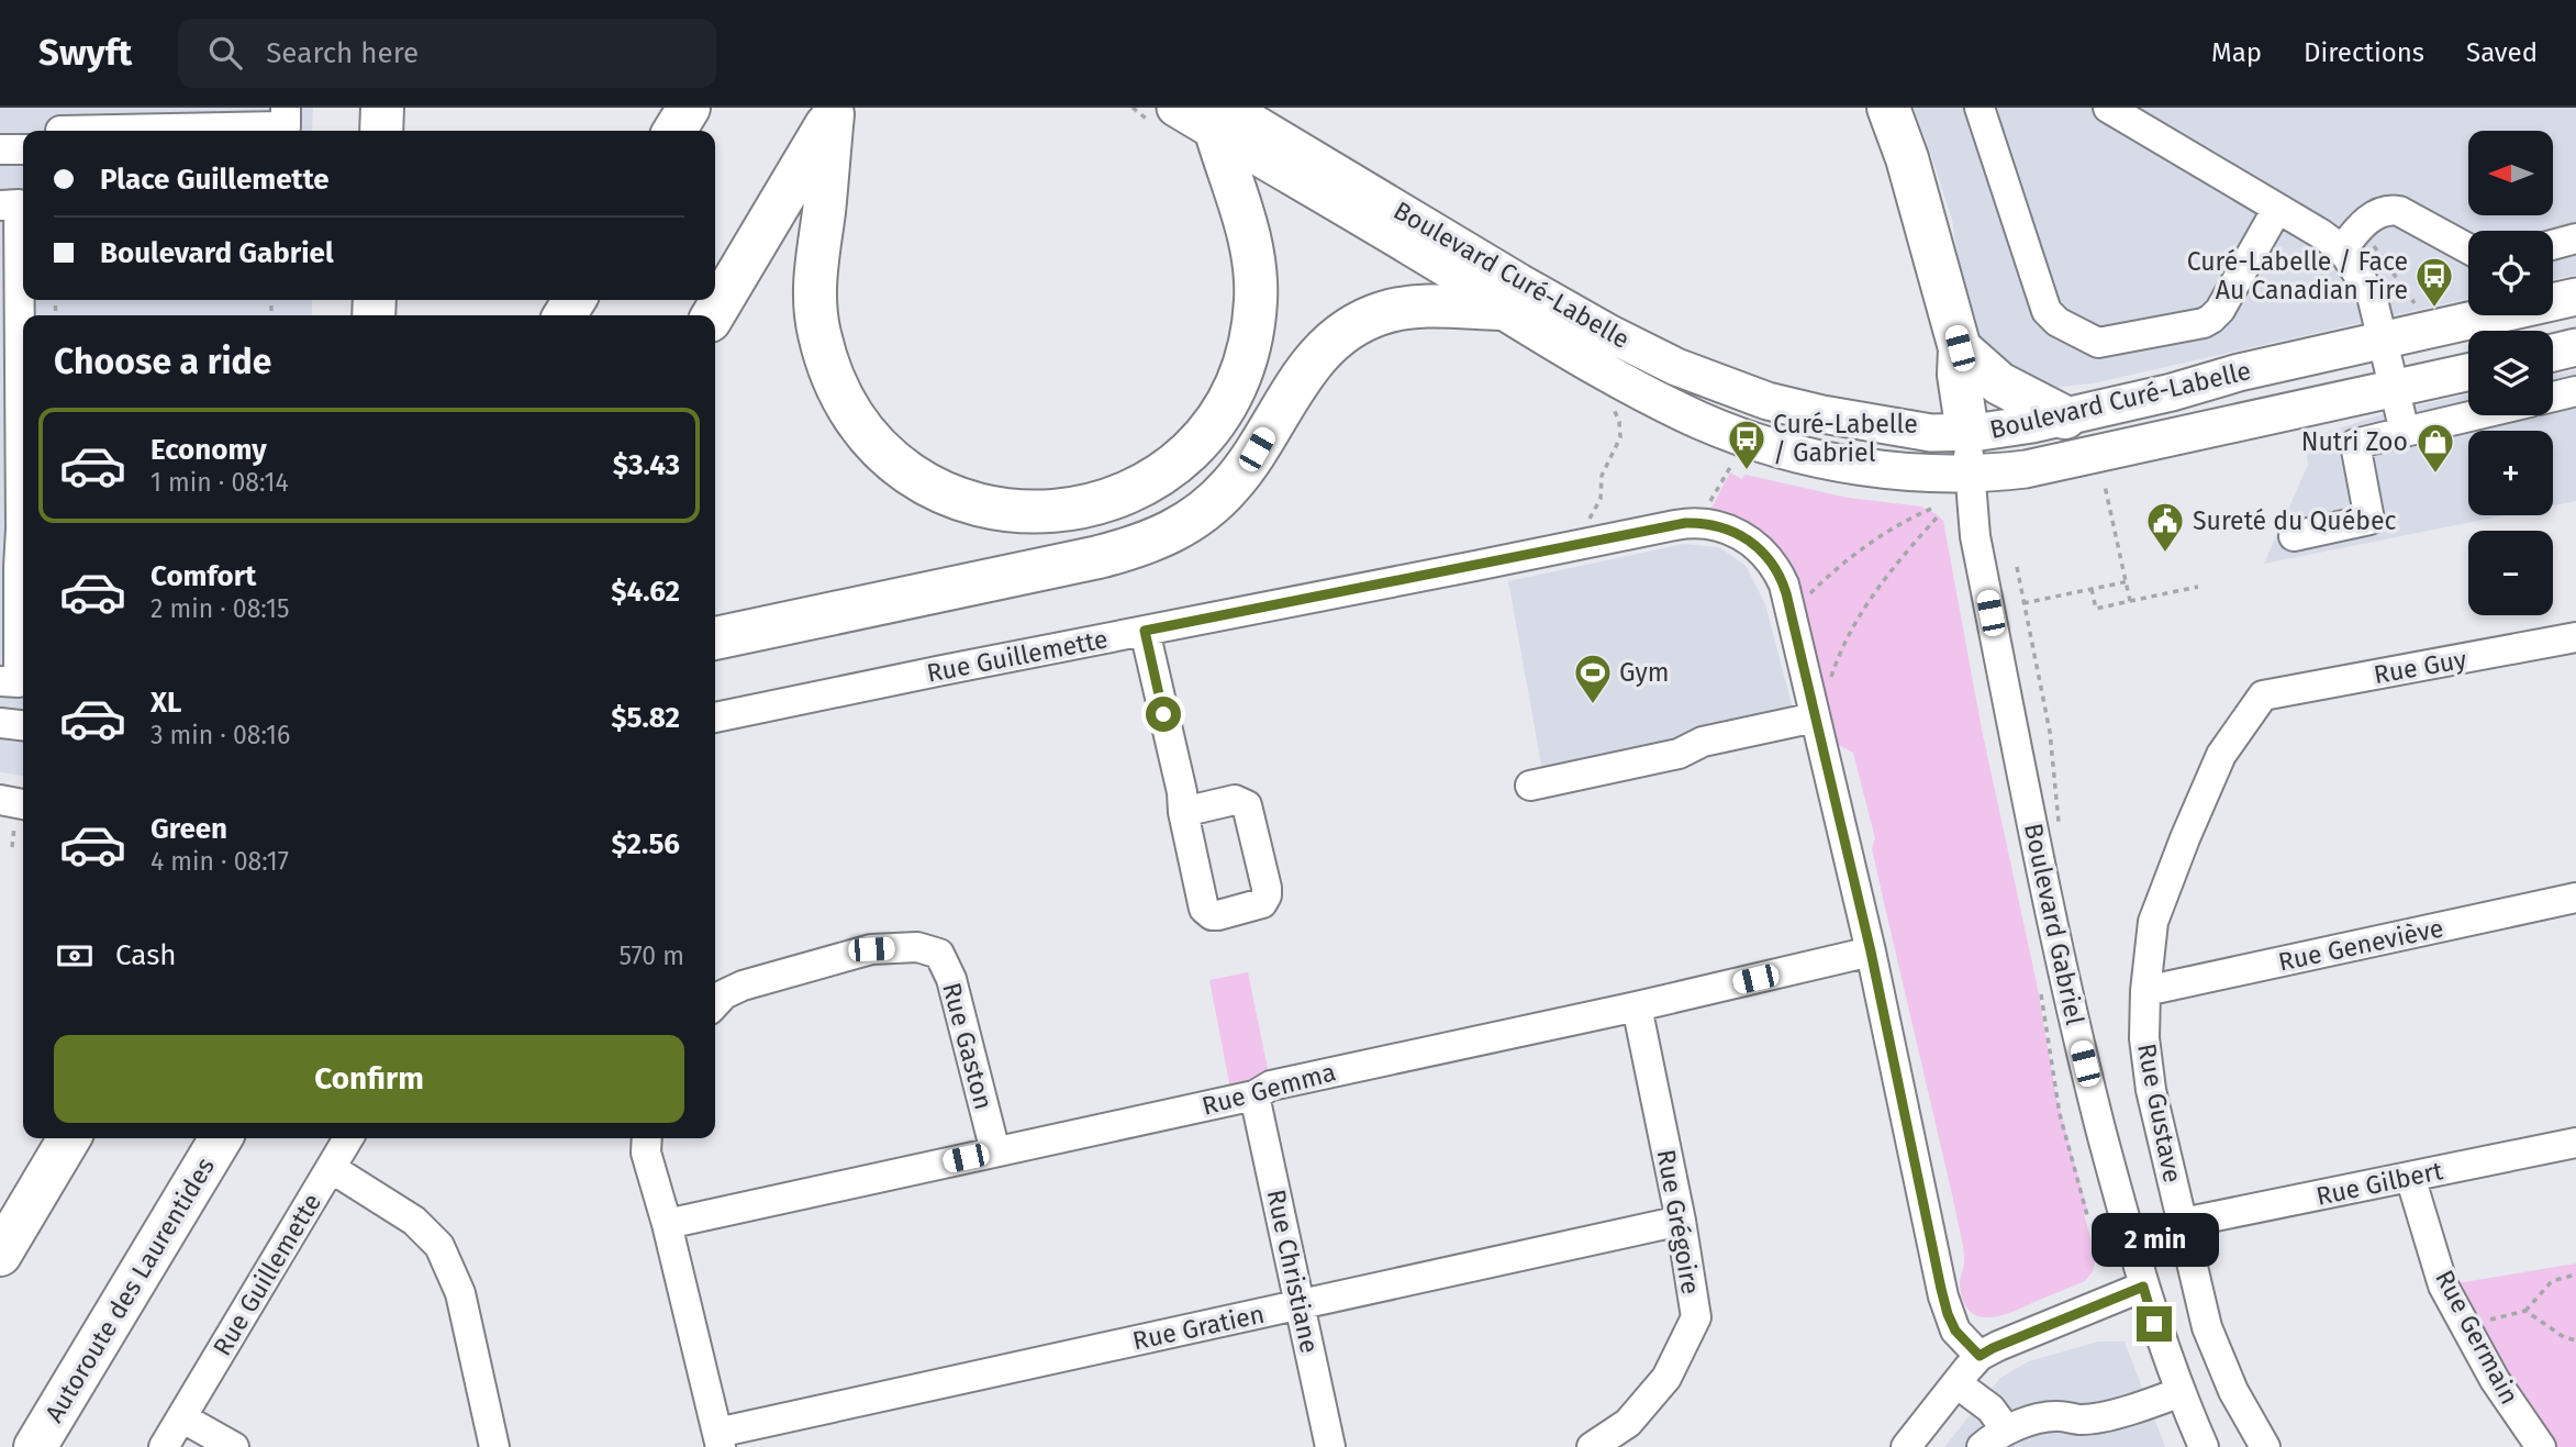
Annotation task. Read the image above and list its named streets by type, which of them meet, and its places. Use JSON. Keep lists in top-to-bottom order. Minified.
{"streets":{"highway":["Autoroute des Laurentides"],"main road":["Boulevard Curé-Labelle"],"street":["Rue Guillemette","Rue Guy","Boulevard Gabriel","Rue Geneviève","Rue Gaston","Rue Gemma","Rue Gustave","Rue Gilbert","Rue Grégoire","Rue Christiane","Rue Gratien","Rue Germain"]},"crossings":[["Boulevard Curé-Labelle","Boulevard Gabriel"],["Rue Guillemette","Rue Gemma"],["Rue Guy","Rue Gustave"],["Rue Geneviève","Rue Gustave"],["Rue Gaston","Rue Gemma"],["Rue Gemma","Rue Grégoire"],["Rue Gemma","Rue Christiane"],["Rue Gustave","Rue Gilbert"],["Rue Gilbert","Rue Germain"],["Rue Grégoire","Rue Gratien"],["Rue Christiane","Rue Gratien"]],"places":{"bus stop":["Curé-Labelle / Face Au Canadian Tire","Curé-Labelle / Gabriel"],"shop":["Nutri Zoo"],"public building":["Sureté du Québec"],"sports":["Gym"]},"north":"left","page":{"header":"Swyft","search":"Search here","nav":["Map","Directions","Saved"],"map_buttons":["+","−"],"banner":["Place Guillemette","Boulevard Gabriel"],"heading":"Choose a ride","list":[{"name":"Economy","note":"1 min · 08:14","value":"$3.43"},{"name":"Comfort","note":"2 min · 08:15","value":"$4.62"},{"name":"XL","note":"3 min · 08:16","value":"$5.82"},{"name":"Green","note":"4 min · 08:17","value":"$2.56"}],"pay":["Cash","570 m"],"buttons":"Confirm","bubble":"2 min"}}
